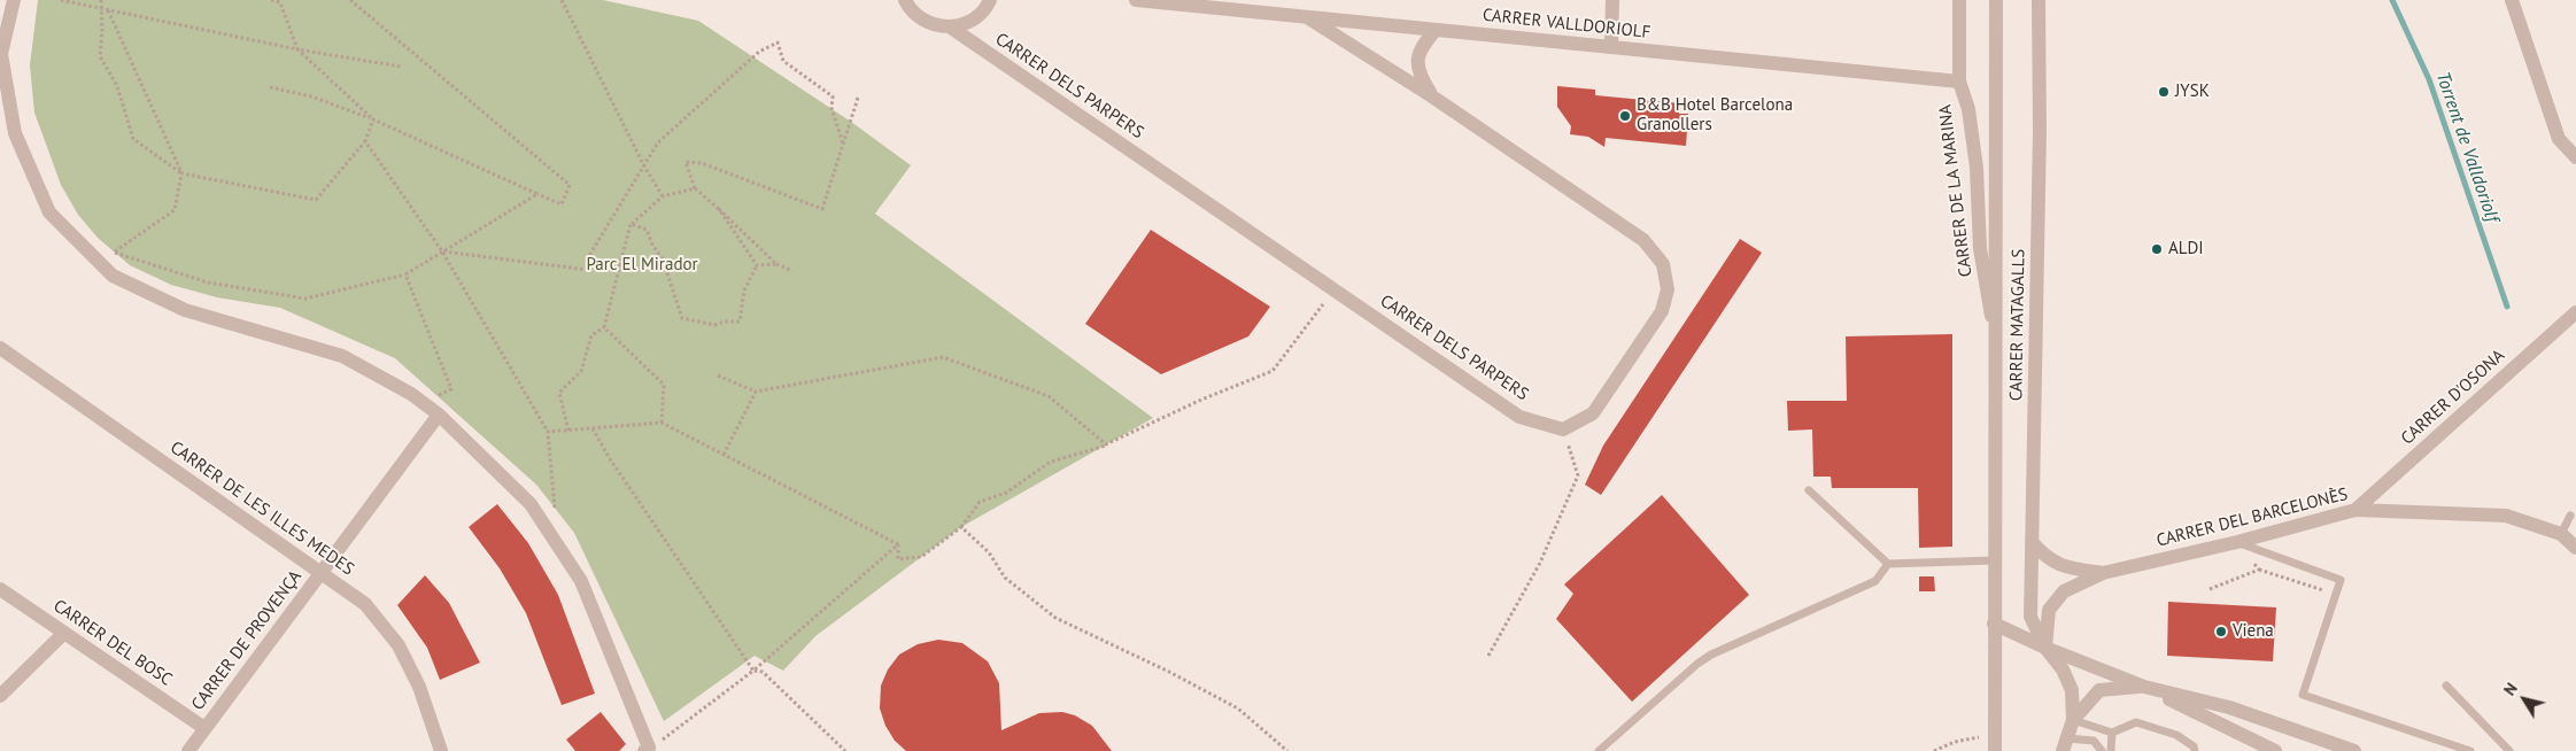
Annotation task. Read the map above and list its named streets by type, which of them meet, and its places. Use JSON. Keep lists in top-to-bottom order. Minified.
{"streets":{"street":["CARRER VALLDORIOLF","CARRER DELS PARPERS","CARRER DE LA MARINA","CARRER MATAGALLS","CARRER D'OSONA","CARRER DE LES ILLES MEDES","CARRER DEL BARCELONÈS","CARRER DE PROVENÇA","CARRER DEL BOSC"]},"crossings":[["CARRER VALLDORIOLF","CARRER DE LA MARINA"],["CARRER MATAGALLS","CARRER DEL BARCELONÈS"],["CARRER D'OSONA","CARRER DEL BARCELONÈS"],["CARRER DE LES ILLES MEDES","CARRER DE PROVENÇA"],["CARRER DE PROVENÇA","CARRER DEL BOSC"]],"water":["Torrent de Valldoriolf"],"parks":["Parc El Mirador"],"places":["JYSK","B&B Hotel Barcelona Granollers","ALDI","Viena"],"north":"top left"}
